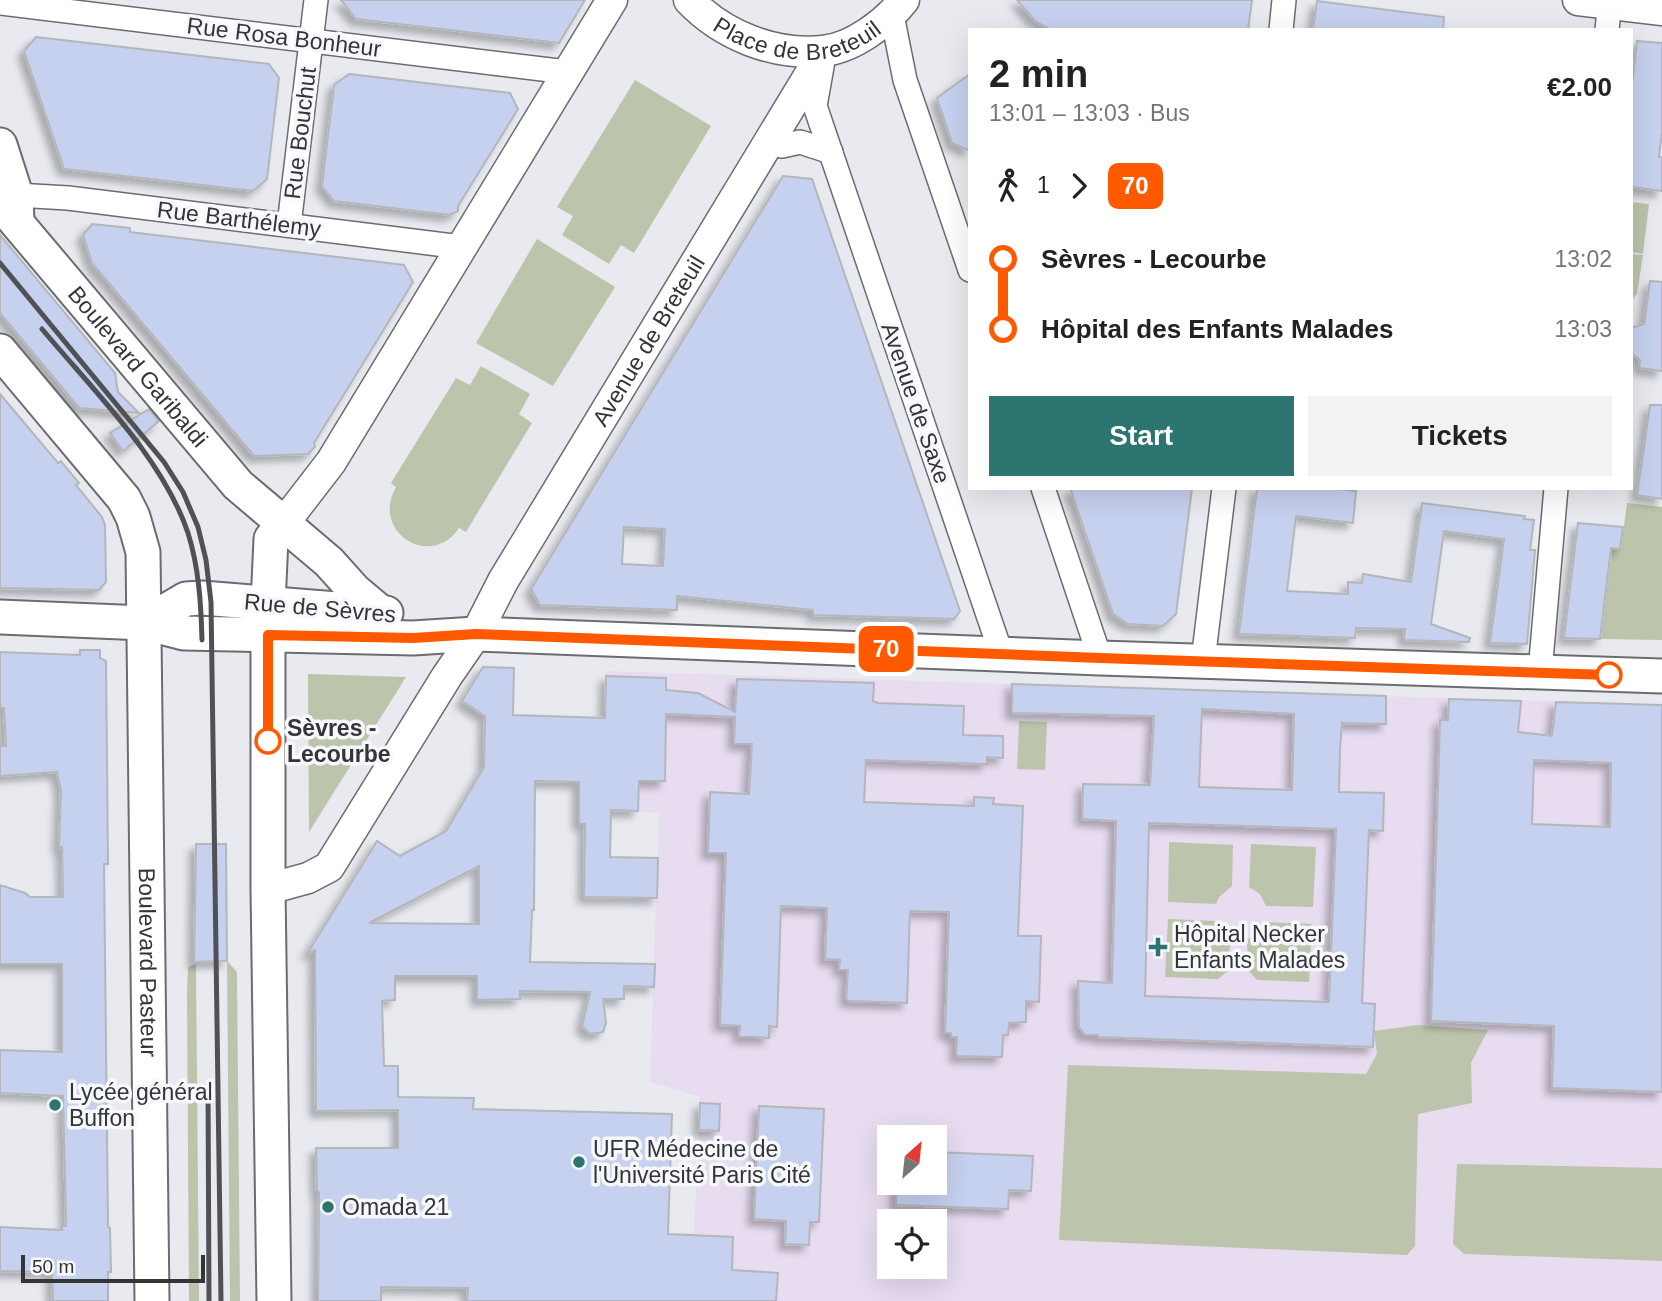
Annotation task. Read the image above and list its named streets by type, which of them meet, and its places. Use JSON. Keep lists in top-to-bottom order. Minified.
{"streets":{"main road":["Boulevard Garibaldi","Rue de Sèvres","Boulevard Pasteur"],"street":["Place de Breteuil","Rue Rosa Bonheur","Rue Bouchut","Rue Barthélemy","Avenue de Breteuil","Avenue de Saxe"]},"crossings":[["Place de Breteuil","Avenue de Breteuil"],["Place de Breteuil","Avenue de Saxe"],["Rue Rosa Bonheur","Rue Bouchut"],["Rue Bouchut","Rue Barthélemy"],["Rue Barthélemy","Boulevard Garibaldi"],["Avenue de Breteuil","Avenue de Saxe"],["Avenue de Breteuil","Rue de Sèvres"],["Boulevard Garibaldi","Rue de Sèvres"],["Avenue de Saxe","Rue de Sèvres"],["Rue de Sèvres","Boulevard Pasteur"]],"places":{"other":["Sèvres - Lecourbe","Lycée général Buffon","UFR Médecine de l'Université Paris Cité","Omada 21"],"health":["Hôpital Necker Enfants Malades"]},"lines":["bus line 70"],"scale_bar":"50 m","north":"top right","page":{"on_map":"70","heading":["2 min","13:01 – 13:03 · Bus","€2.00"],"legs":["1","70"],"list":[{"name":"Sèvres - Lecourbe","value":"13:02"},{"name":"Hôpital des Enfants Malades","value":"13:03"}],"buttons":["Start","Tickets"],"scale":"50 m"}}
